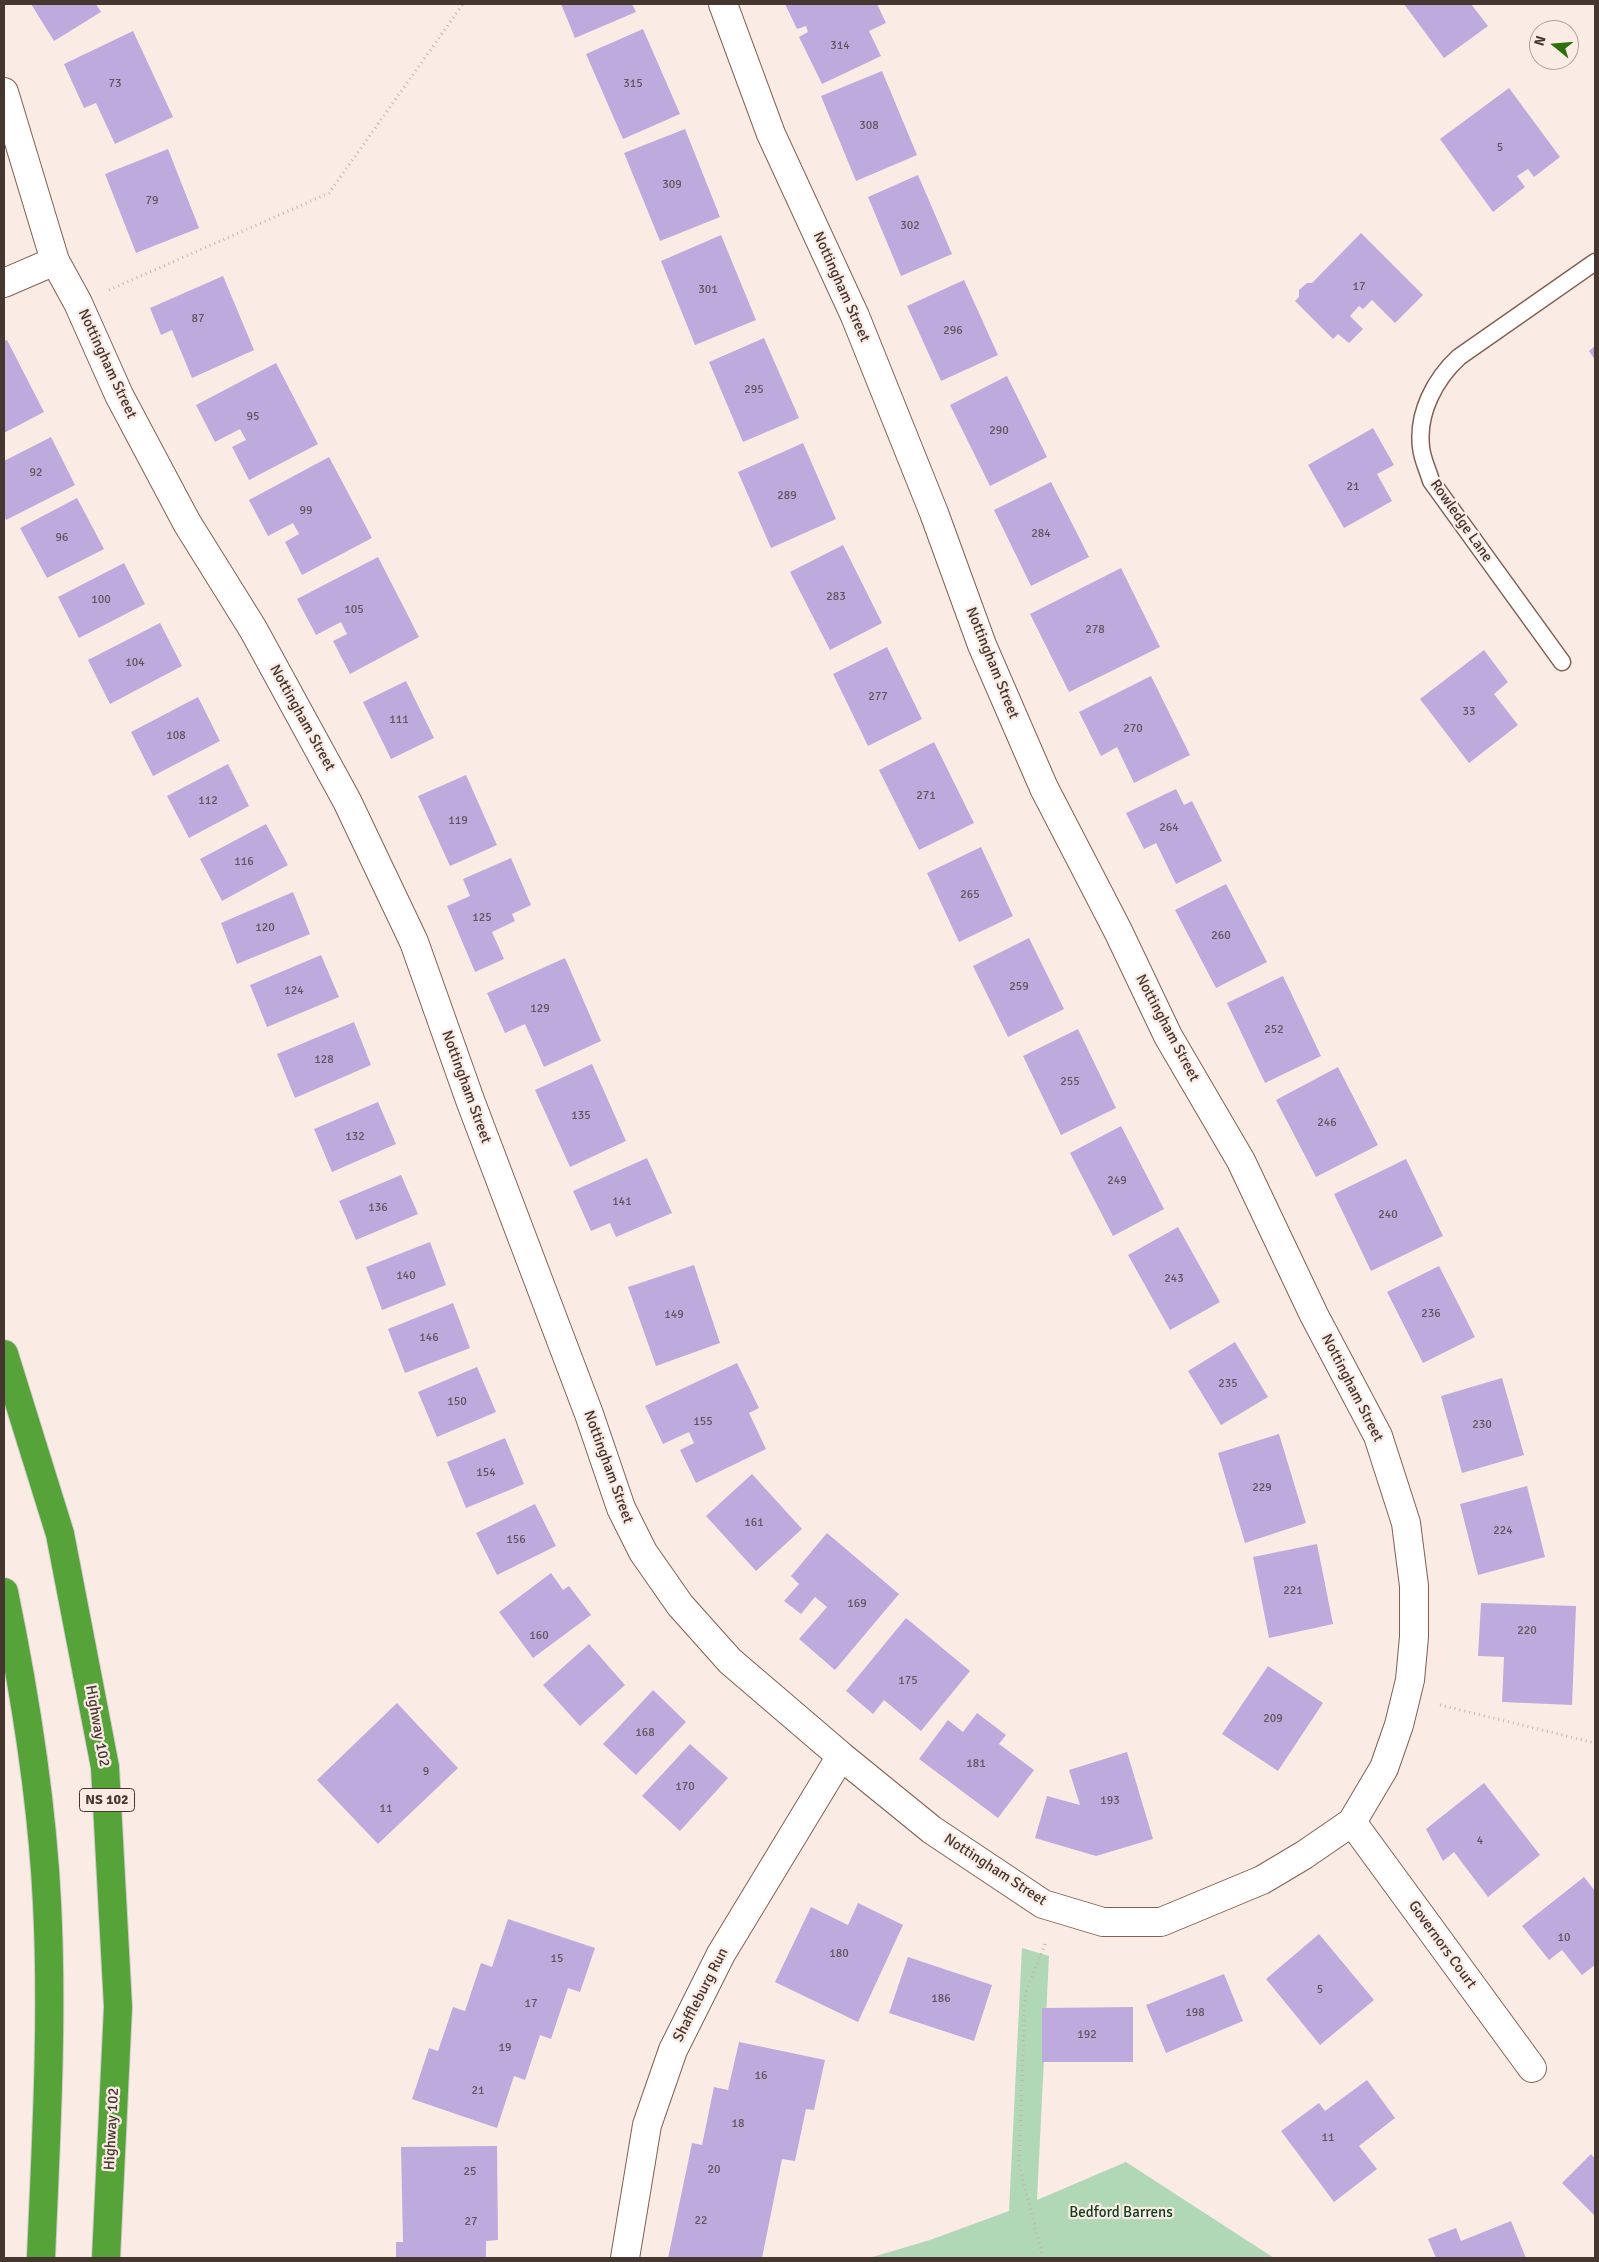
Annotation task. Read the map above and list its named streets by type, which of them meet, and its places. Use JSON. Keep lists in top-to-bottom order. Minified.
{"streets":{"highway":["Highway 102","NS 102"],"street":["Nottingham Street","Governors Court","Shaffleburg Run"],"lane":["Rowledge Lane"]},"crossings":[["Nottingham Street","Governors Court"],["Nottingham Street","Shaffleburg Run"]],"parks":["Bedford Barrens"],"house_numbers":["314","73","315","308","5","309","79","302","17","301","87","296","295","95","290","92","21","289","99","284","96","283","100","105","278","104","277","33","111","270","108","271","112","119","264","116","265","125","120","260","259","124","129","252","128","255","135","246","132","249","141","136","240","140","243","236","149","146","235","150","155","230","154","229","161","224","156","221","169","220","160","175","209","168","181","9","170","193","11","4","10","180","15","5","186","17","198","192","19","16","21","18","11","20","25","22","27"],"north":"left"}
